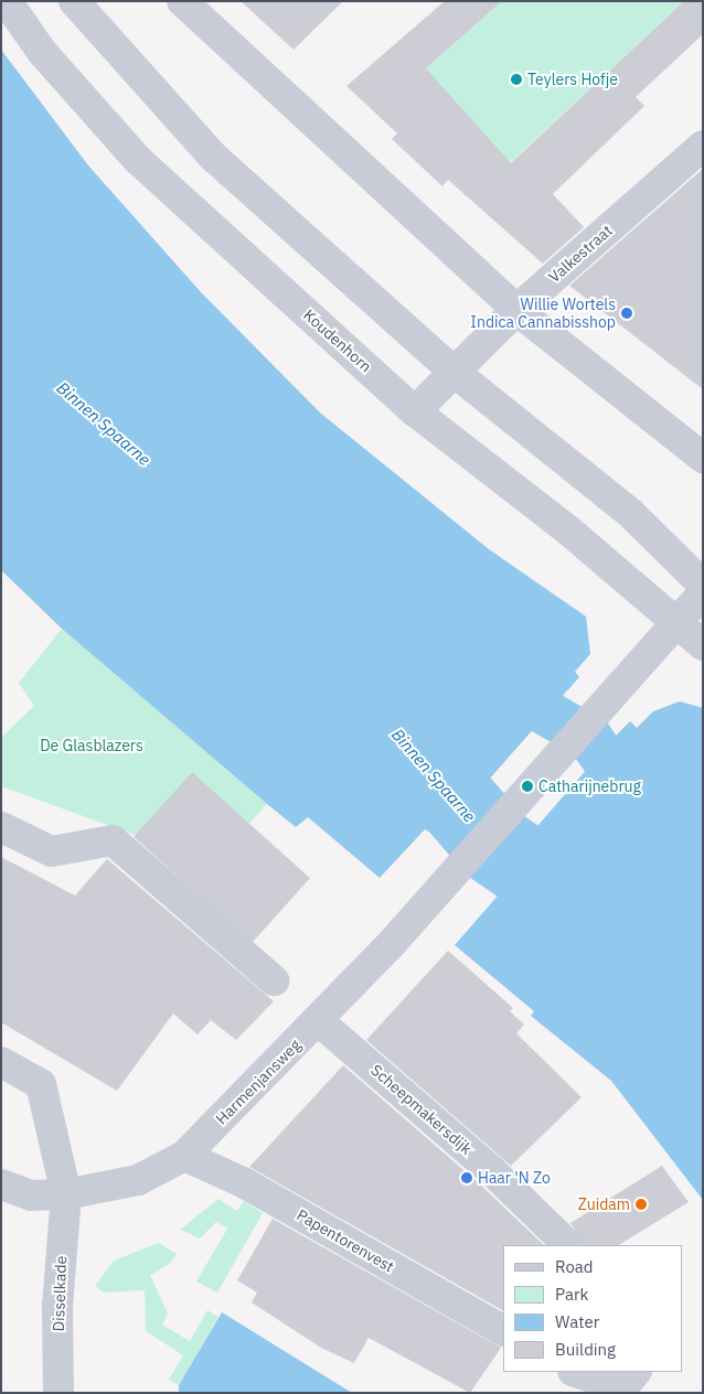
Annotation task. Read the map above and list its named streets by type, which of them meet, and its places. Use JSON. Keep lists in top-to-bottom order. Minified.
{"streets":{"street":["Valkestraat","Koudenhorn","Harmenjansweg","Scheepmakersdijk","Papentorenvest","Disselkade"]},"crossings":[["Valkestraat","Koudenhorn"],["Koudenhorn","Harmenjansweg"],["Harmenjansweg","Scheepmakersdijk"],["Harmenjansweg","Papentorenvest"],["Harmenjansweg","Disselkade"]],"water":["Binnen Spaarne"],"parks":["De Glasblazers"],"places":["Teylers Hofje","Willie Wortels Indica Cannabisshop","Catharijnebrug","Haar 'N Zo","Zuidam"],"legend":["Road","Park","Water","Building"]}
